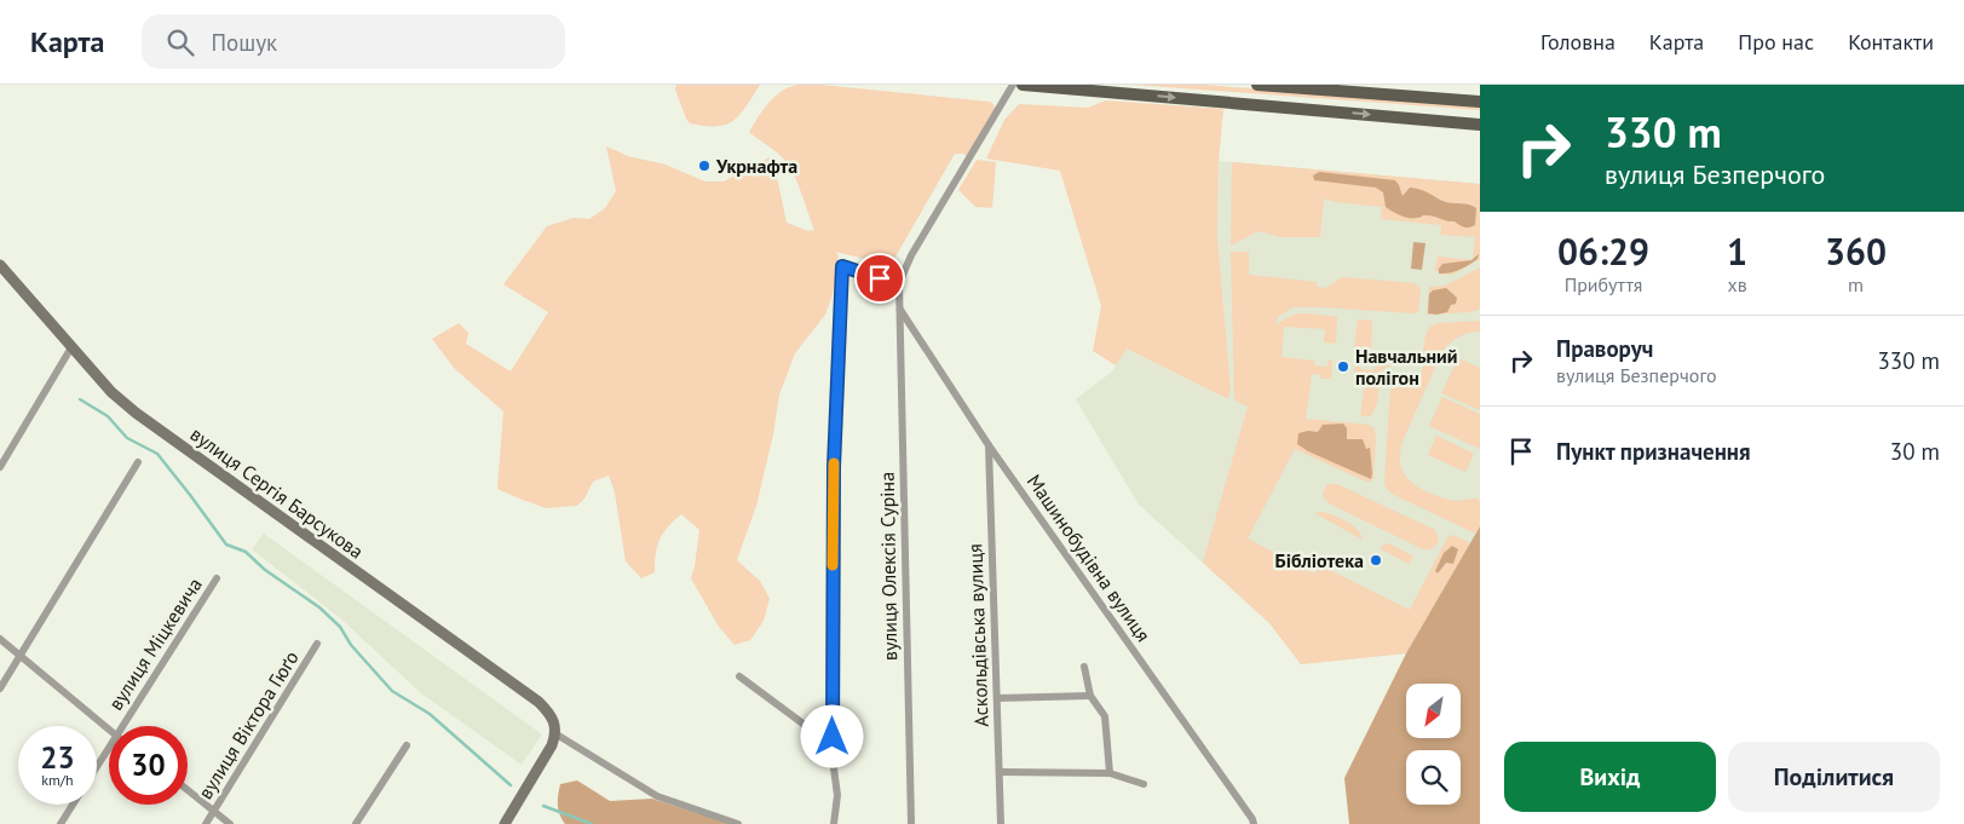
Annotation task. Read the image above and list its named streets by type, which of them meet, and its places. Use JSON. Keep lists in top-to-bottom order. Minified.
{"streets":{"main road":["вулиця Сергія Барсукова"],"street":["Машинобудівна вулиця","вулиця Олексія Суріна","Аскольдівська вулиця","вулиця Міцкевича","вулиця Віктора Гюґо"]},"crossings":[["Машинобудівна вулиця","вулиця Олексія Суріна"],["Машинобудівна вулиця","Аскольдівська вулиця"]],"places":["Укрнафта","Навчальний полігон","Бібліотека"],"north":"bottom left","page":{"header":"Карта","search":"Пошук","nav":["Головна","Карта","Про нас","Контакти"],"turn":["330 m","вулиця Безперчого"],"eta":["06:29","Прибуття","1","хв","360","m"],"list":[{"name":"Праворуч","note":"вулиця Безперчого","value":"330 m"},{"name":"Пункт призначення","value":"30 m"}],"speed":"23 km/h","limit":"30","buttons":["Вихід","Поділитися"]}}
